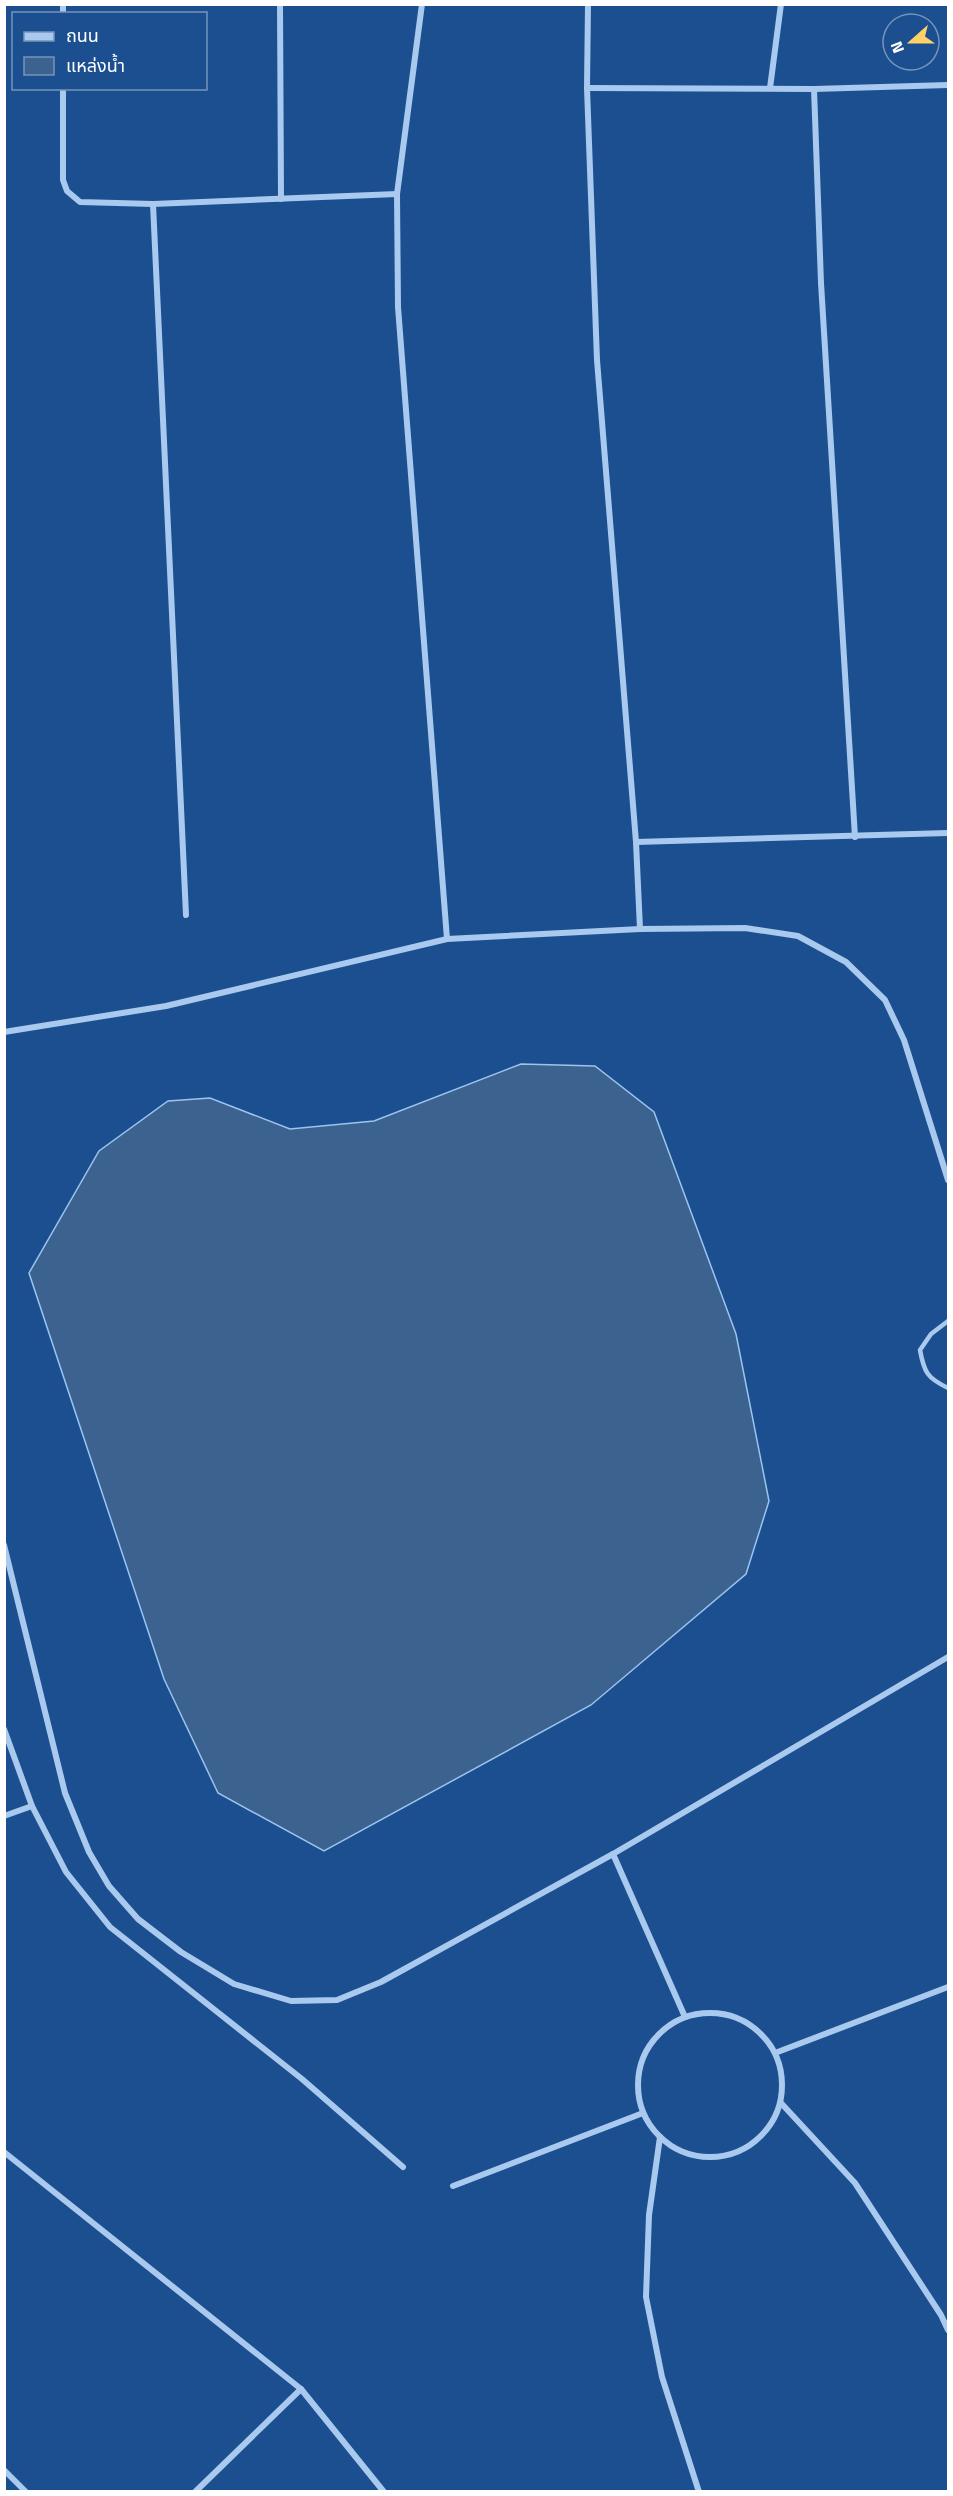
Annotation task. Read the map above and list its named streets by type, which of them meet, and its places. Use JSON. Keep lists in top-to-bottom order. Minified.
{"legend":["ถนน","แหล่งน้ำ"],"north":"left"}
